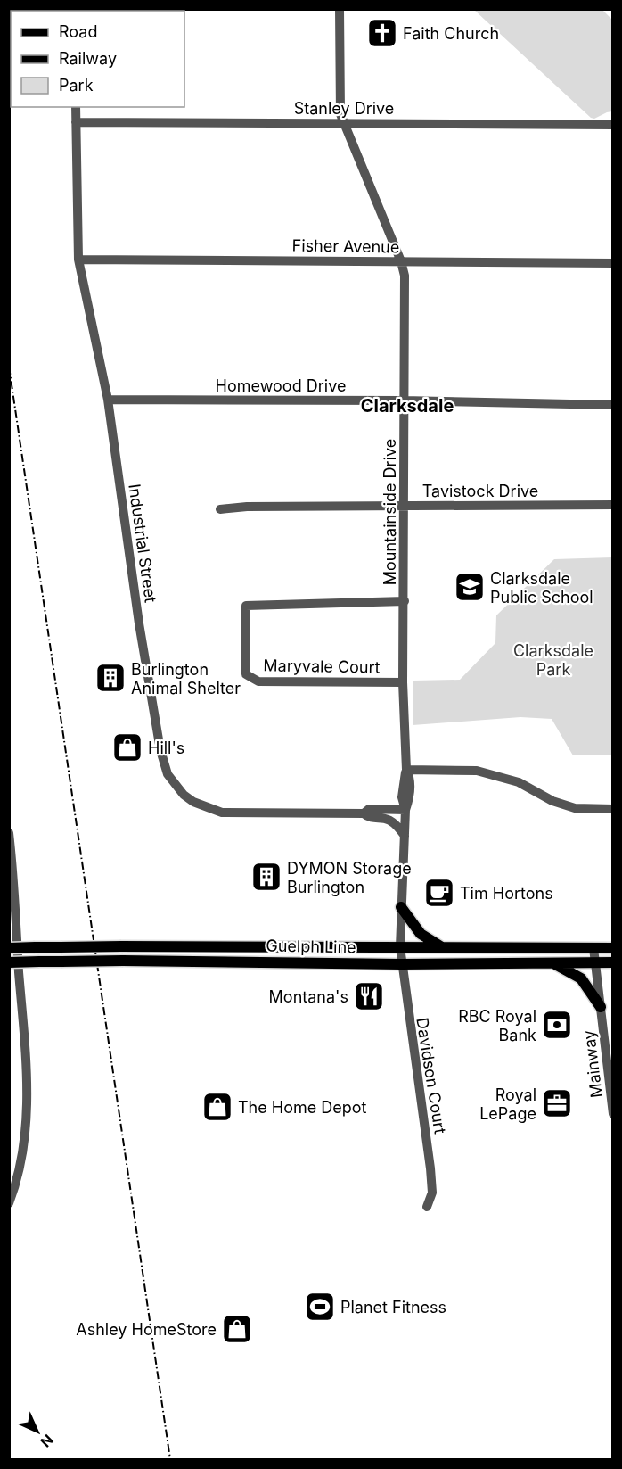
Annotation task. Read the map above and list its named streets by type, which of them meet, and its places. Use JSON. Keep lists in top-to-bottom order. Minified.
{"streets":{"main road":["Guelph Line"],"street":["Stanley Drive","Fisher Avenue","Homewood Drive","Tavistock Drive","Mountainside Drive","Industrial Street","Maryvale Court","Mainway","Davidson Court"]},"crossings":[["Stanley Drive","Mountainside Drive"],["Stanley Drive","Industrial Street"],["Fisher Avenue","Mountainside Drive"],["Fisher Avenue","Industrial Street"],["Homewood Drive","Mountainside Drive"],["Homewood Drive","Industrial Street"],["Tavistock Drive","Mountainside Drive"],["Mountainside Drive","Industrial Street"],["Mountainside Drive","Maryvale Court"],["Mountainside Drive","Guelph Line"],["Mountainside Drive","Davidson Court"],["Guelph Line","Mainway"],["Guelph Line","Davidson Court"]],"districts":["Clarksdale"],"parks":["Clarksdale Park"],"places":{"church":["Faith Church"],"school or university":["Clarksdale Public School"],"building":["Burlington Animal Shelter","DYMON Storage Burlington"],"shop":["Hill's","The Home Depot","Ashley HomeStore"],"cafe":["Tim Hortons"],"restaurant":["Montana's"],"bank":["RBC Royal Bank"],"office":["Royal LePage"],"sports":["Planet Fitness"]},"legend":["Road","Railway","Park"],"north":"bottom right"}
